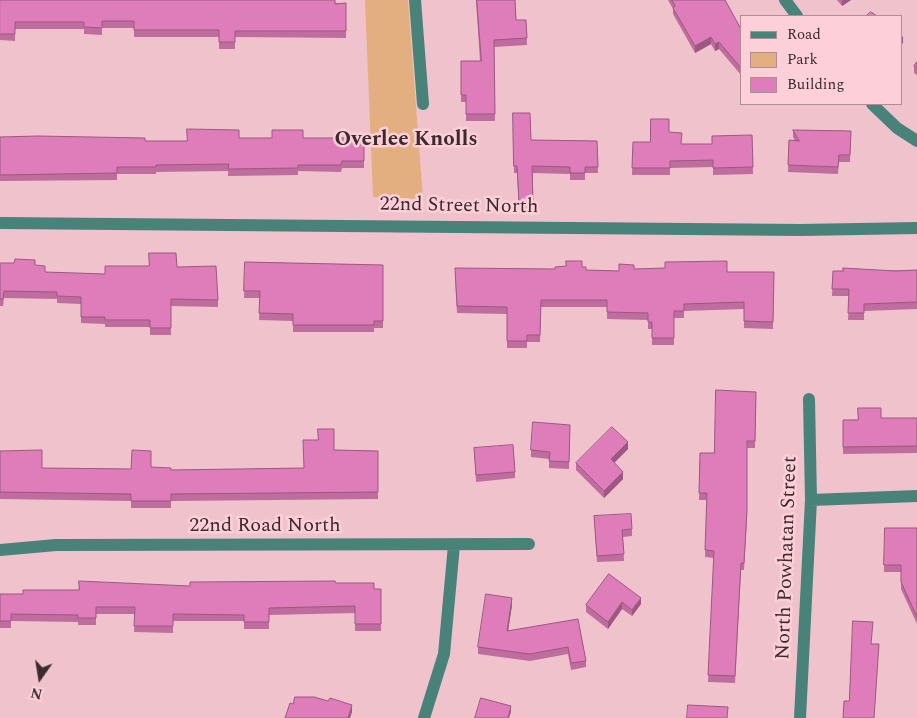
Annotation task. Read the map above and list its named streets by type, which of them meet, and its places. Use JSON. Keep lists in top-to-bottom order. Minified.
{"streets":{"street":["22nd Street North","22nd Road North","North Powhatan Street"]},"districts":["Overlee Knolls"],"legend":["Road","Park","Building"],"north":"bottom"}
